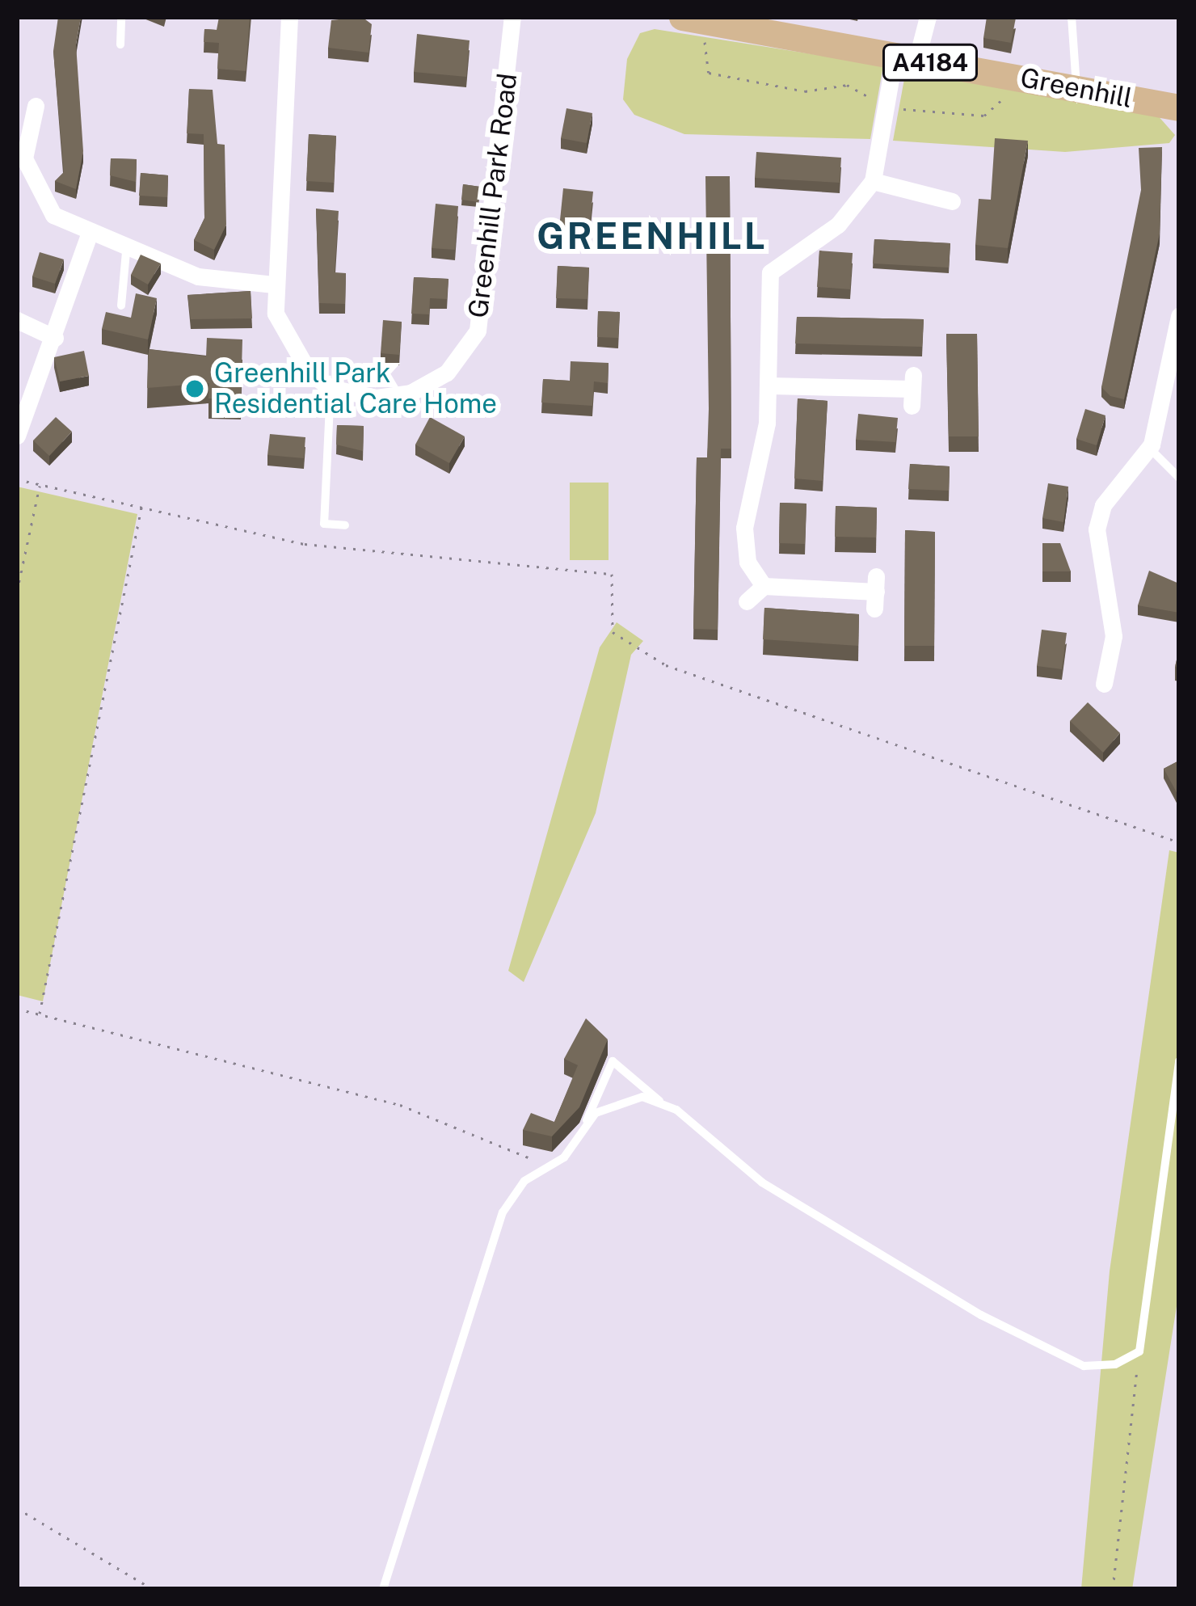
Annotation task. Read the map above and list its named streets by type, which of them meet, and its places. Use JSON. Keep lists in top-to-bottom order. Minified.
{"streets":{"main road":["A4184","Greenhill"],"street":["Greenhill Park Road"]},"districts":["GREENHILL"],"places":["Greenhill Park Residential Care Home"]}
